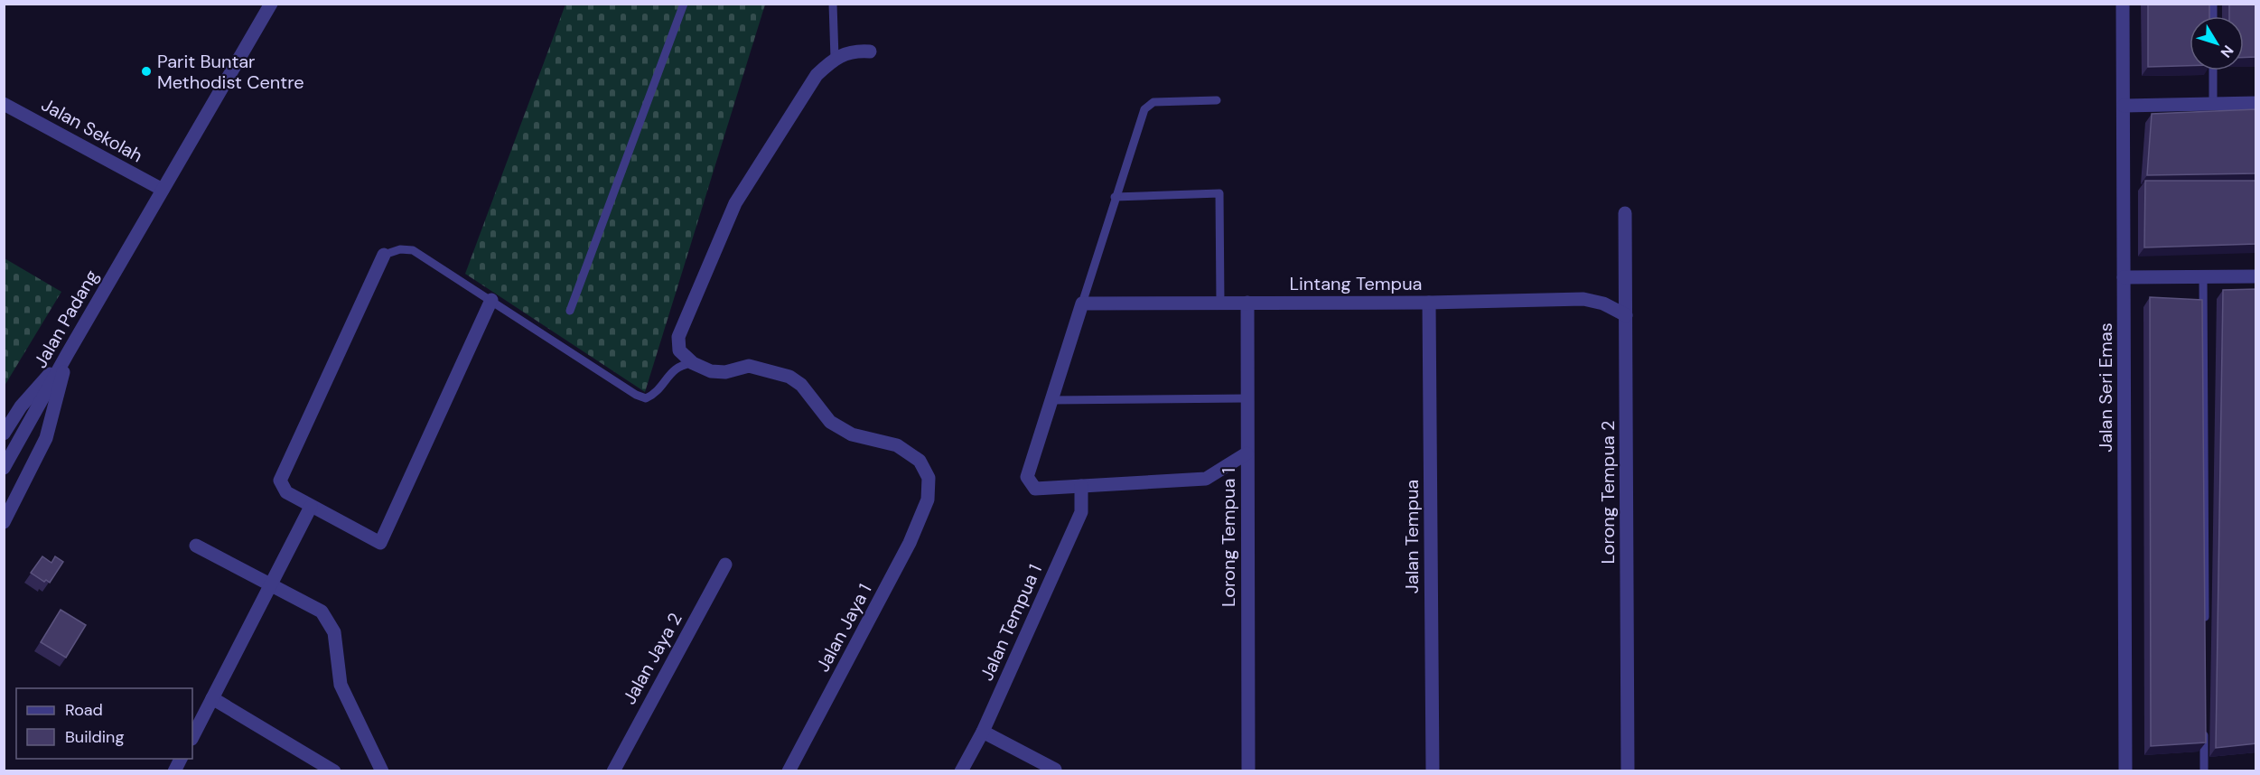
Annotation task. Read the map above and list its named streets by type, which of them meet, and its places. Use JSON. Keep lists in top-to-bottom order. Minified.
{"streets":{"street":["Jalan Sekolah","Lintang Tempua","Jalan Padang","Jalan Seri Emas","Lorong Tempua 2","Jalan Tempua","Lorong Tempua 1","Jalan Tempua 1","Jalan Jaya 1","Jalan Jaya 2"]},"crossings":[["Jalan Sekolah","Jalan Padang"],["Lintang Tempua","Lorong Tempua 2"],["Lintang Tempua","Jalan Tempua"],["Lintang Tempua","Lorong Tempua 1"]],"places":["Parit Buntar Methodist Centre"],"legend":["Road","Building"],"north":"bottom right"}
